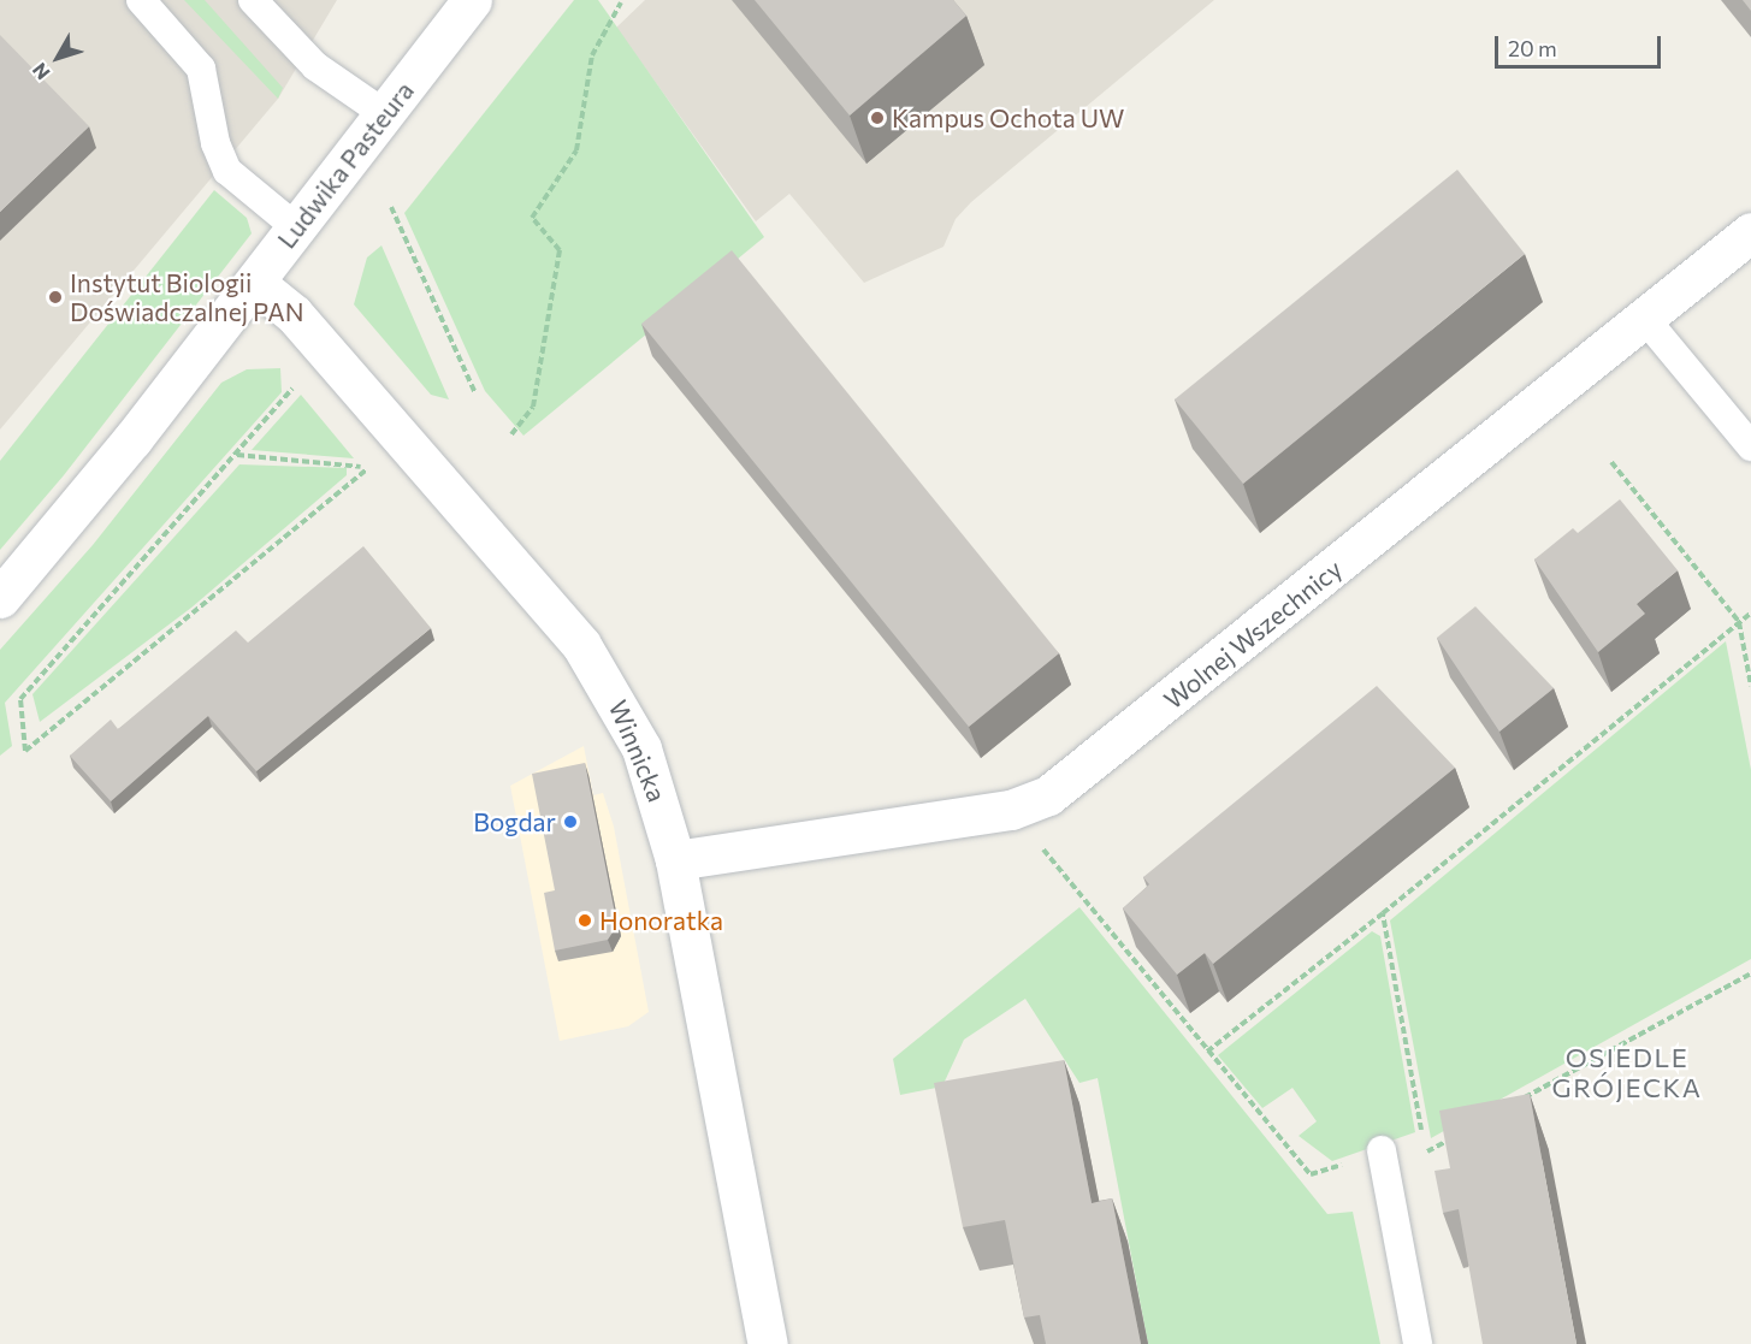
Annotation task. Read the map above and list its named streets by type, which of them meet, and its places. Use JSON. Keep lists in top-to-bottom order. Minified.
{"streets":{"street":["Ludwika Pasteura","Wolnej Wszechnicy","Winnicka"]},"crossings":[["Ludwika Pasteura","Winnicka"],["Wolnej Wszechnicy","Winnicka"]],"districts":["OSIEDLE GRÓJECKA"],"places":["Kampus Ochota UW","Instytut Biologii Doświadczalnej PAN","Bogdar","Honoratka"],"scale_bar":"20 m","north":"bottom left"}
